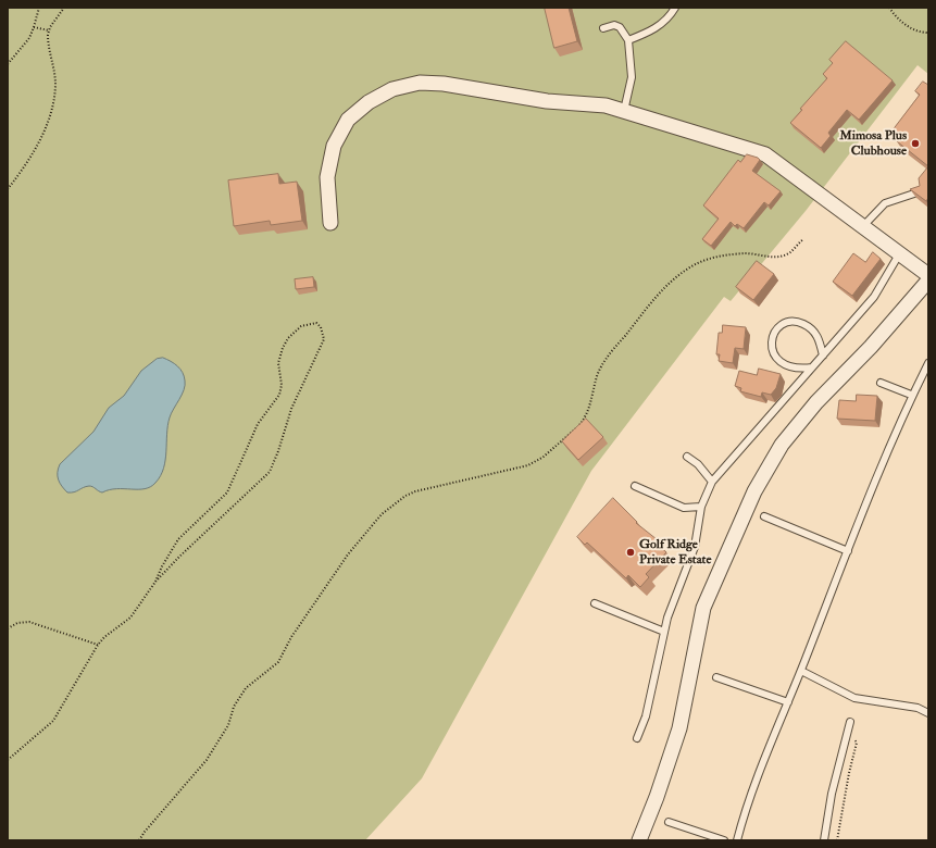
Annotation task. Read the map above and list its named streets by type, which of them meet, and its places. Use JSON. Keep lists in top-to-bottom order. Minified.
{"places":["Mimosa Plus Clubhouse","Golf Ridge Private Estate"]}
